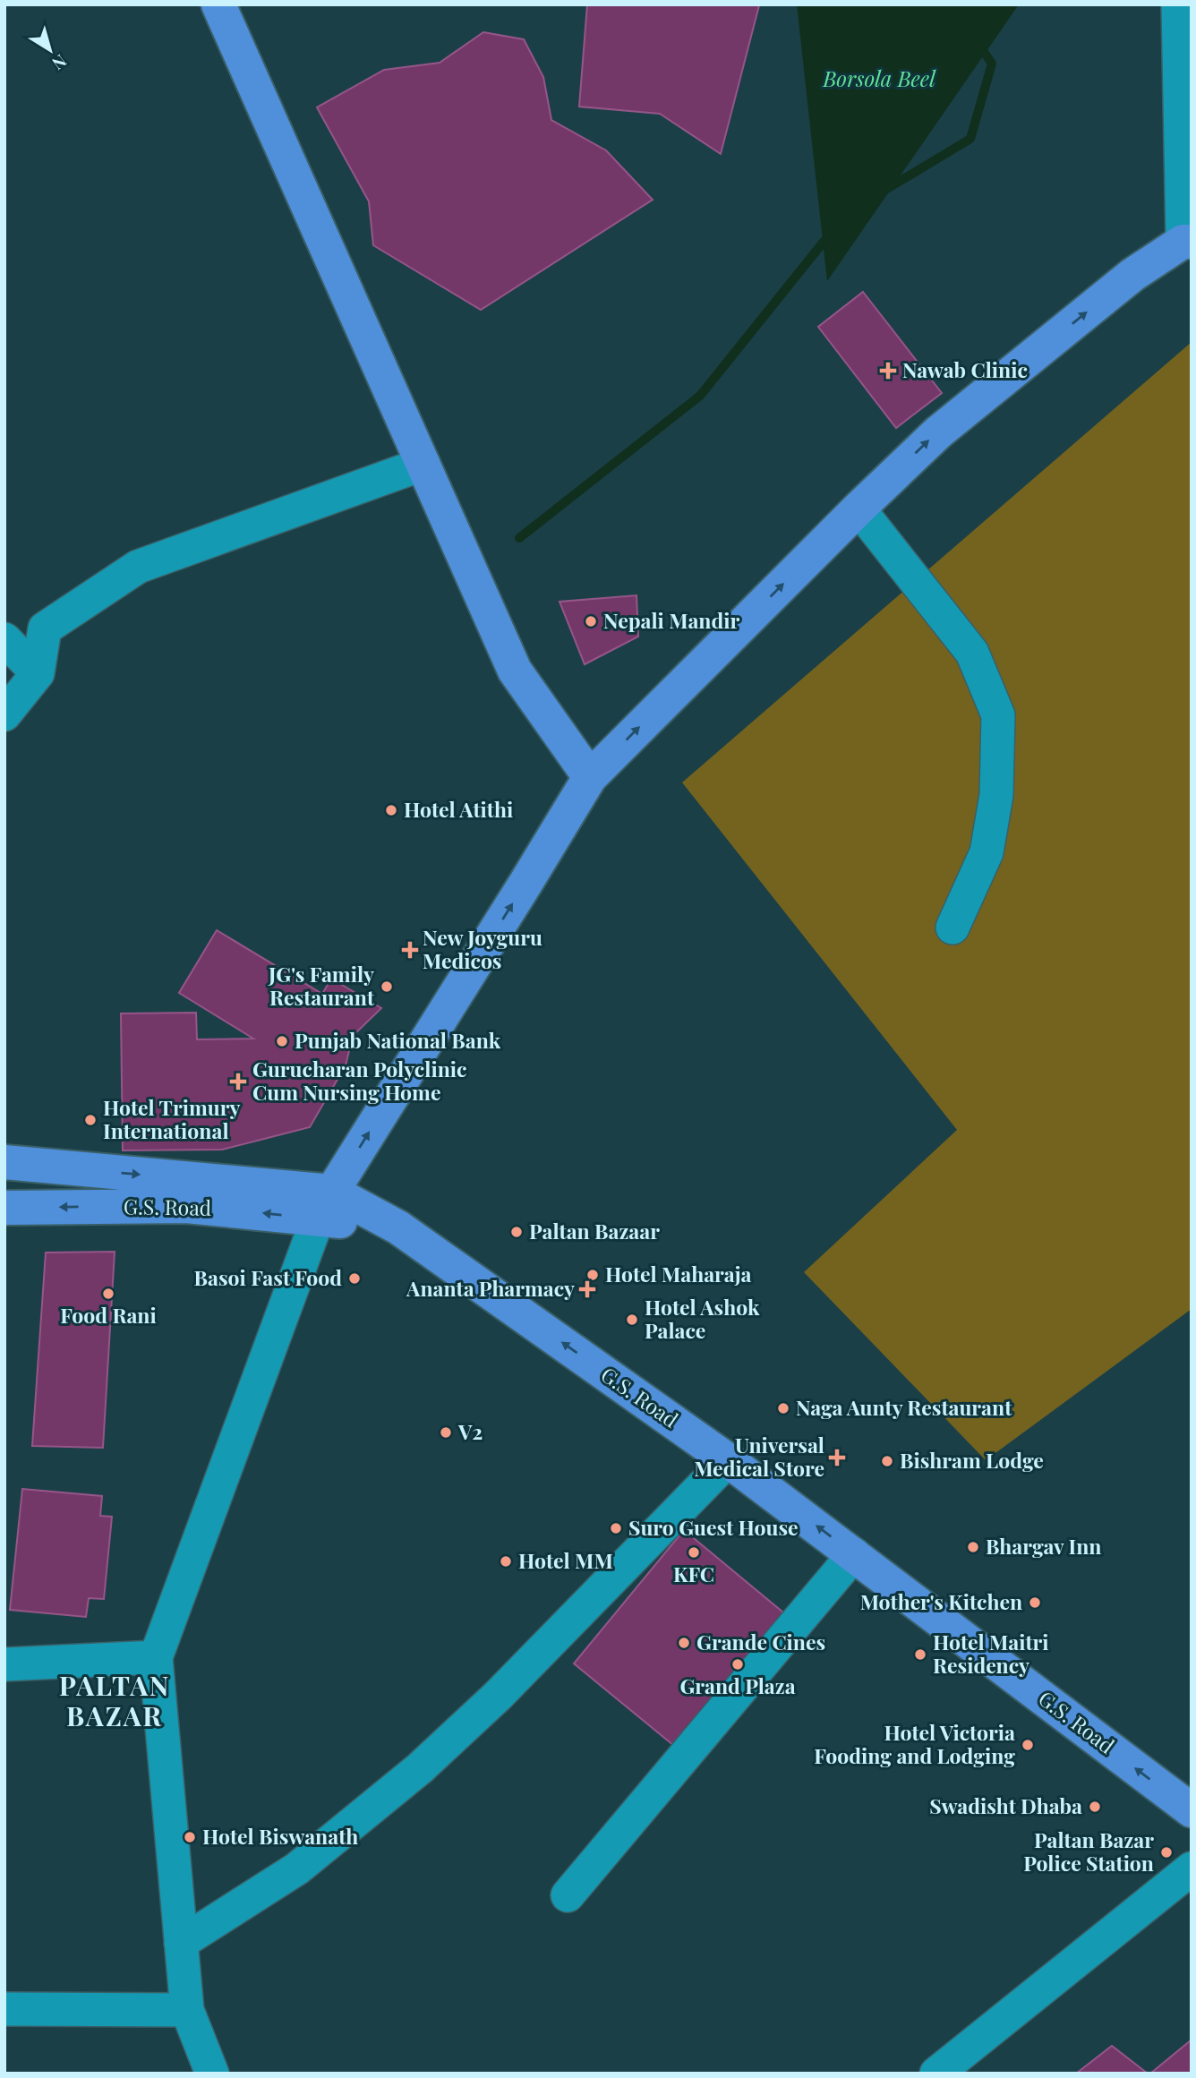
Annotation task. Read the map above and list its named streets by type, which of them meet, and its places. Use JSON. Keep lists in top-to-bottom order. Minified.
{"streets":{"main road":["G.S. Road"]},"districts":["PALTAN BAZAR"],"water":["Borsola Beel"],"places":{"health":["Nawab Clinic","New Joyguru Medicos","Gurucharan Polyclinic Cum Nursing Home","Ananta Pharmacy","Universal Medical Store"],"other":["Nepali Mandir","Hotel Atithi","JG's Family Restaurant","Punjab National Bank","Hotel Trimury International","Paltan Bazaar","Hotel Maharaja","Basoi Fast Food","Food Rani","Hotel Ashok Palace","Naga Aunty Restaurant","V2","Bishram Lodge","Suro Guest House","Bhargav Inn","KFC","Hotel MM","Mother's Kitchen","Grande Cines","Hotel Maitri Residency","Grand Plaza","Hotel Victoria Fooding and Lodging","Swadisht Dhaba","Hotel Biswanath","Paltan Bazar Police Station"]},"north":"bottom right"}
